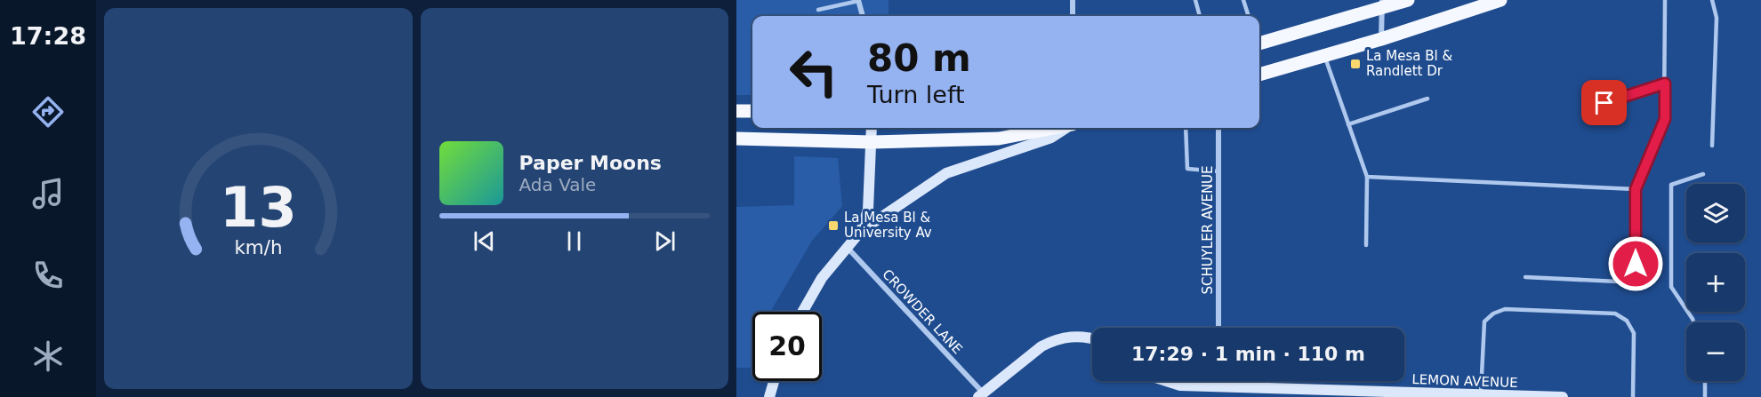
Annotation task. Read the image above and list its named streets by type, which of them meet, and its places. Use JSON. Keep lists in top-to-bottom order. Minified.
{"streets":{"main road":["LEMON AVENUE"],"street":["SCHUYLER AVENUE","CROWDER LANE"]},"places":{"transit":["La Mesa Bl & Randlett Dr","La Mesa Bl & University Av"]},"page":{"tabs":"17:28","turn":["80 m","Turn left"],"song":["Paper Moons","Ada Vale"],"map_buttons":["+","−"],"limit":"20","trip":"17:29 · 1 min · 110 m","gauge":["13","km/h"]}}
